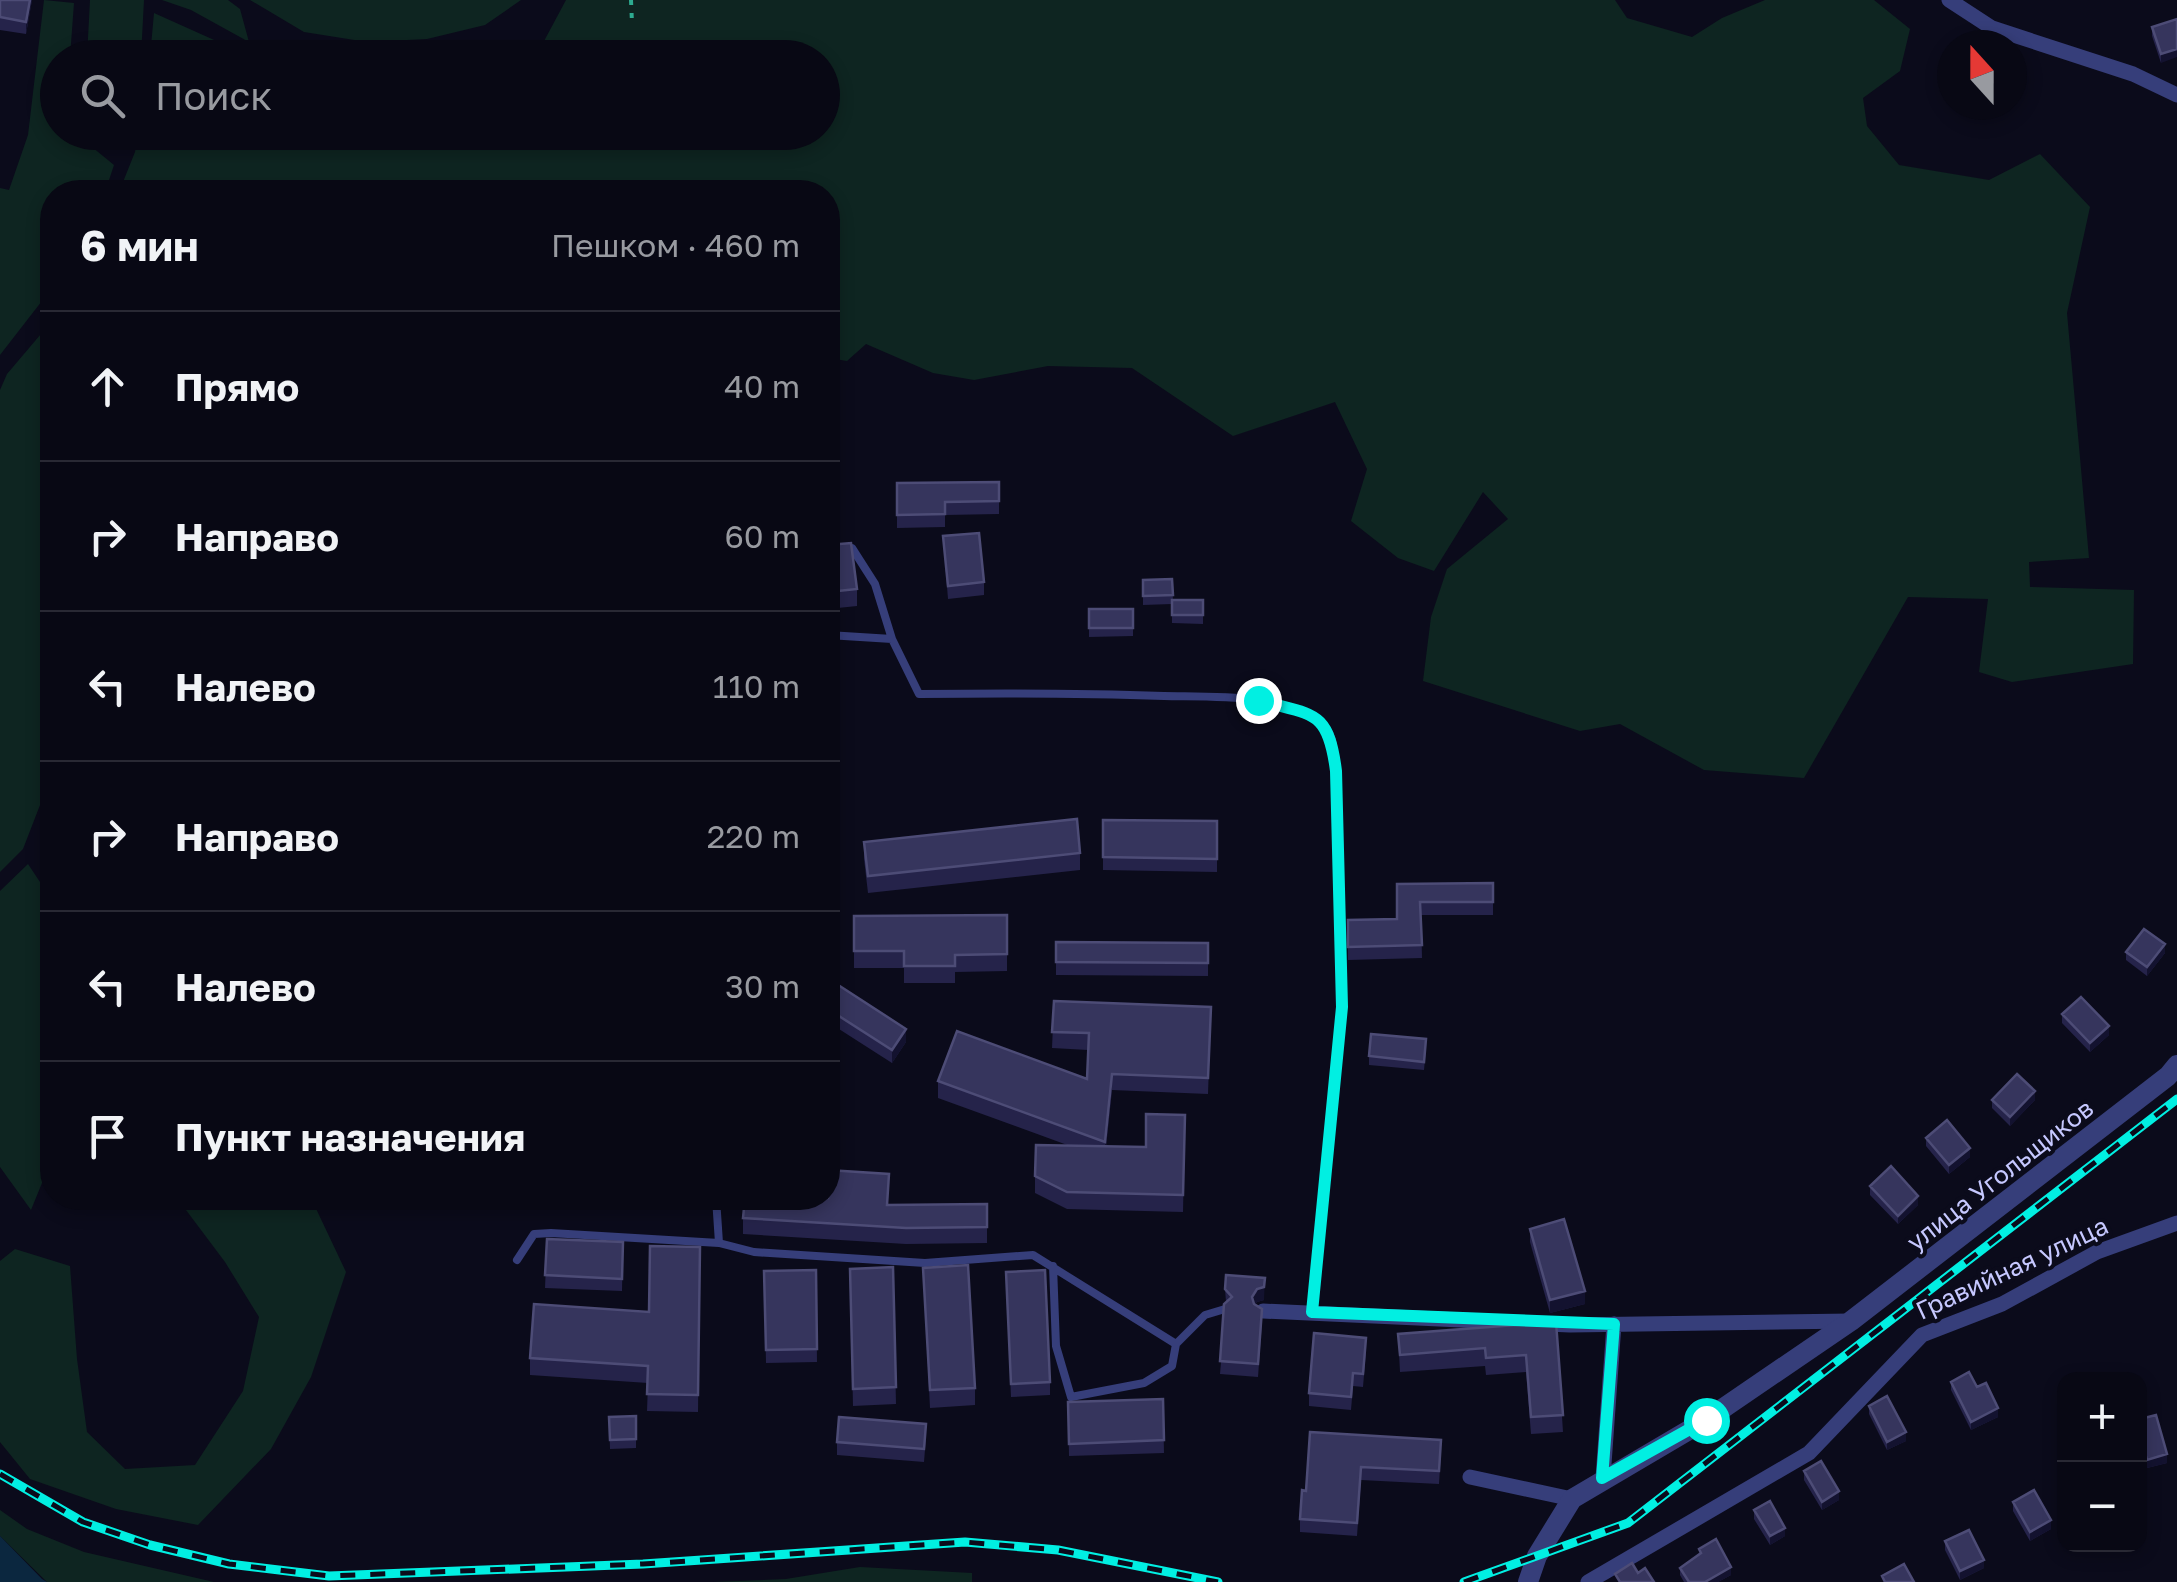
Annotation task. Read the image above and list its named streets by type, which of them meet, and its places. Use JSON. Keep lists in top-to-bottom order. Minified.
{"streets":{"street":["улица Угольщиков","Гравийная улица"]},"north":"top","page":{"search":"Поиск","heading":["6 мин","Пешком · 460 m"],"list":[["Прямо","40 m"],["Направо","60 m"],["Налево","110 m"],["Направо","220 m"],["Налево","30 m"],"Пункт назначения"],"map_buttons":["+","−"]}}
